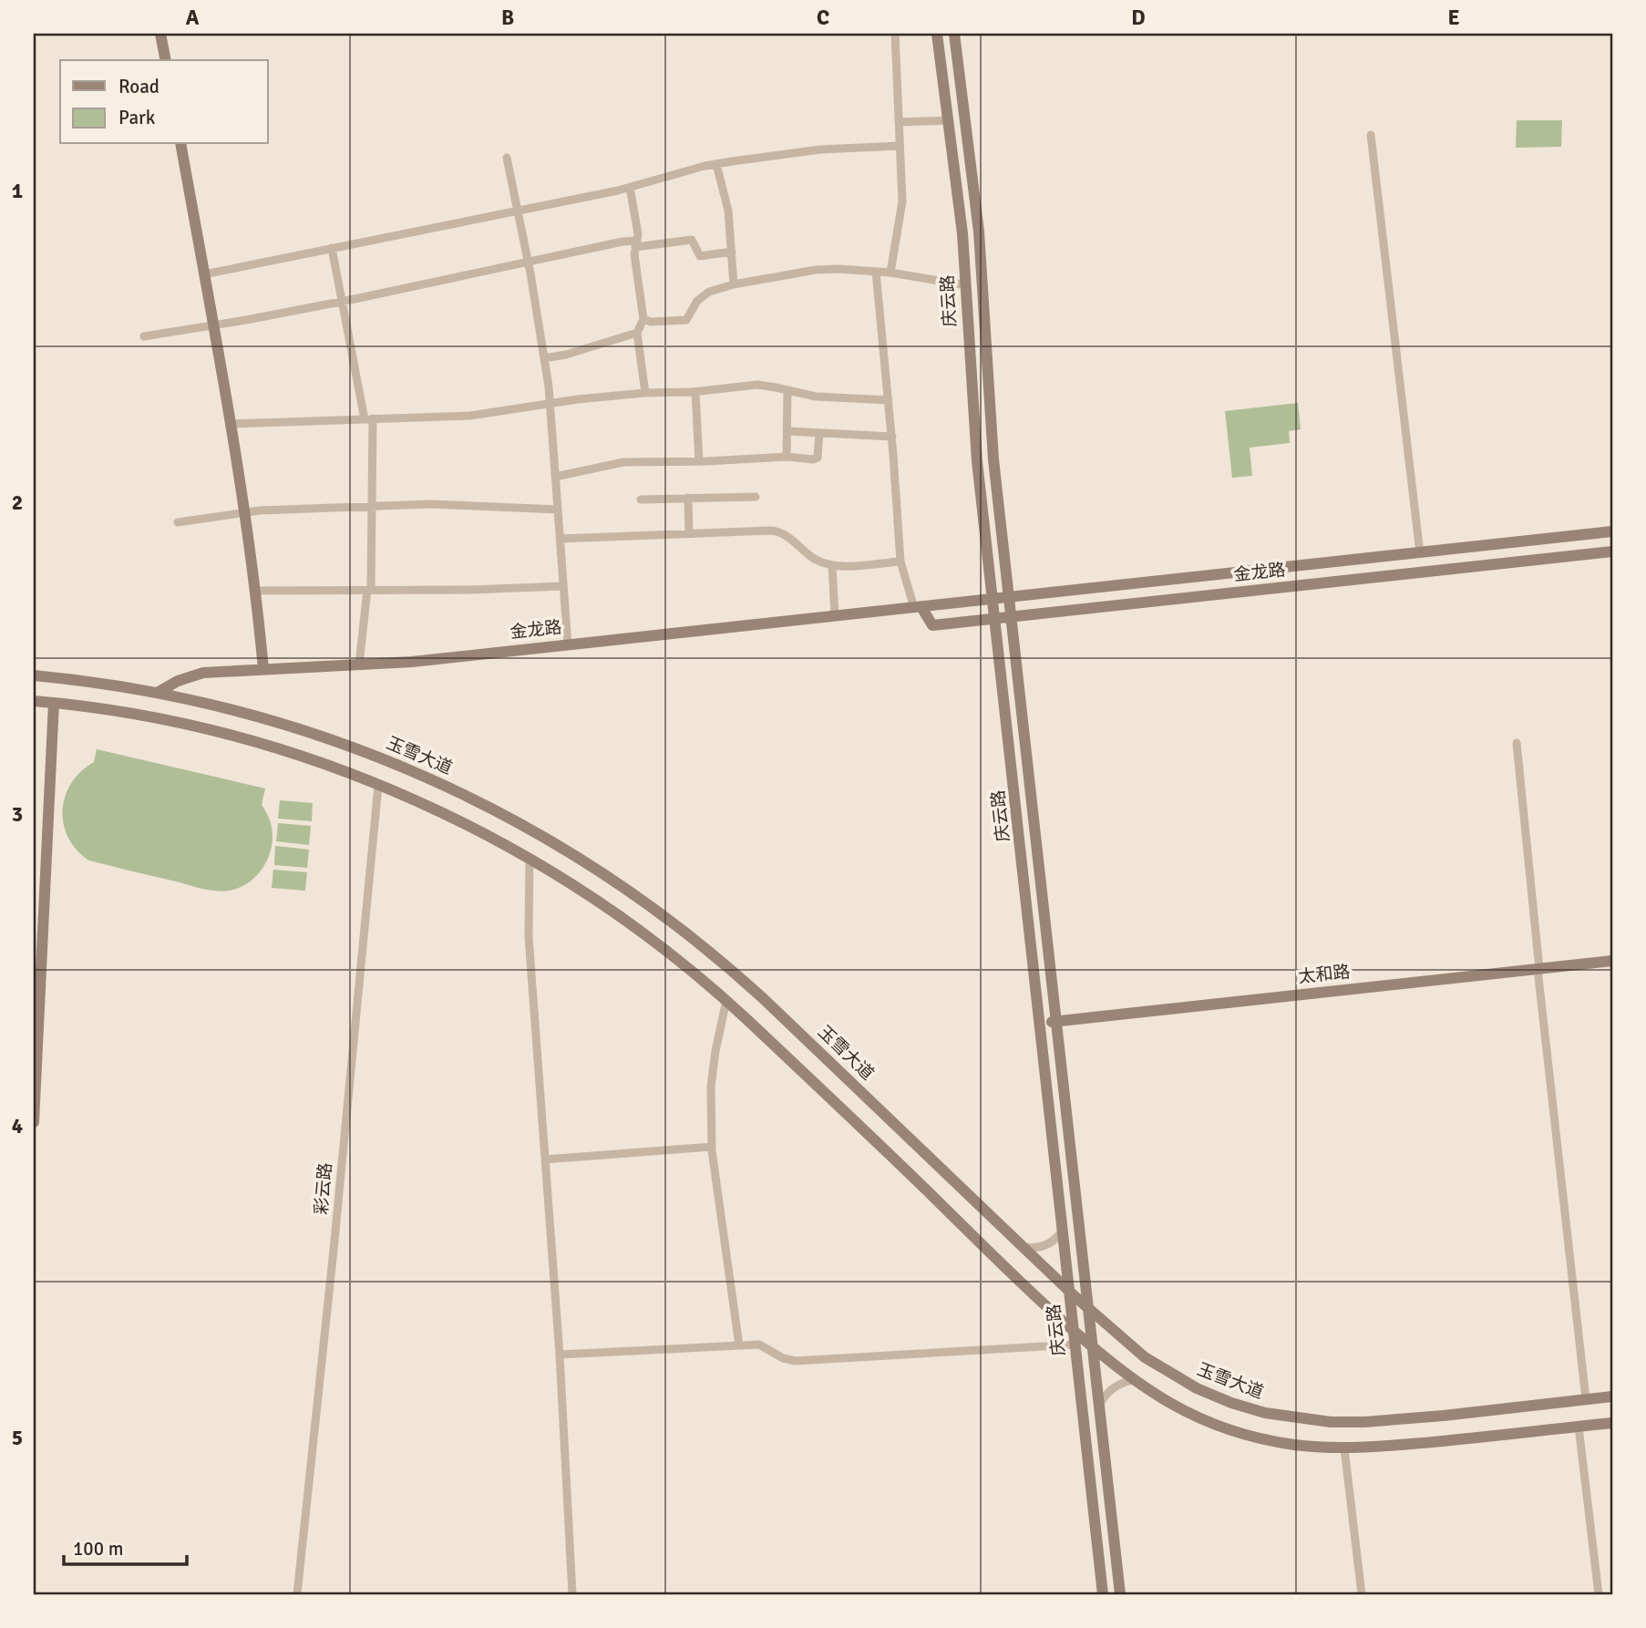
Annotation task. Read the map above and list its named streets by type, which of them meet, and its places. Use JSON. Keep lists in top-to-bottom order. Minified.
{"streets":{"main road":["庆云路","金龙路","玉雪大道","太和路"],"street":["彩云路"]},"crossings":[["庆云路","金龙路"],["庆云路","玉雪大道"],["庆云路","太和路"],["金龙路","玉雪大道"]],"legend":["Road","Park"],"scale_bar":"100 m","grid":{"columns":["A","B","C","D","E"],"rows":["1","2","3","4","5"]}}
